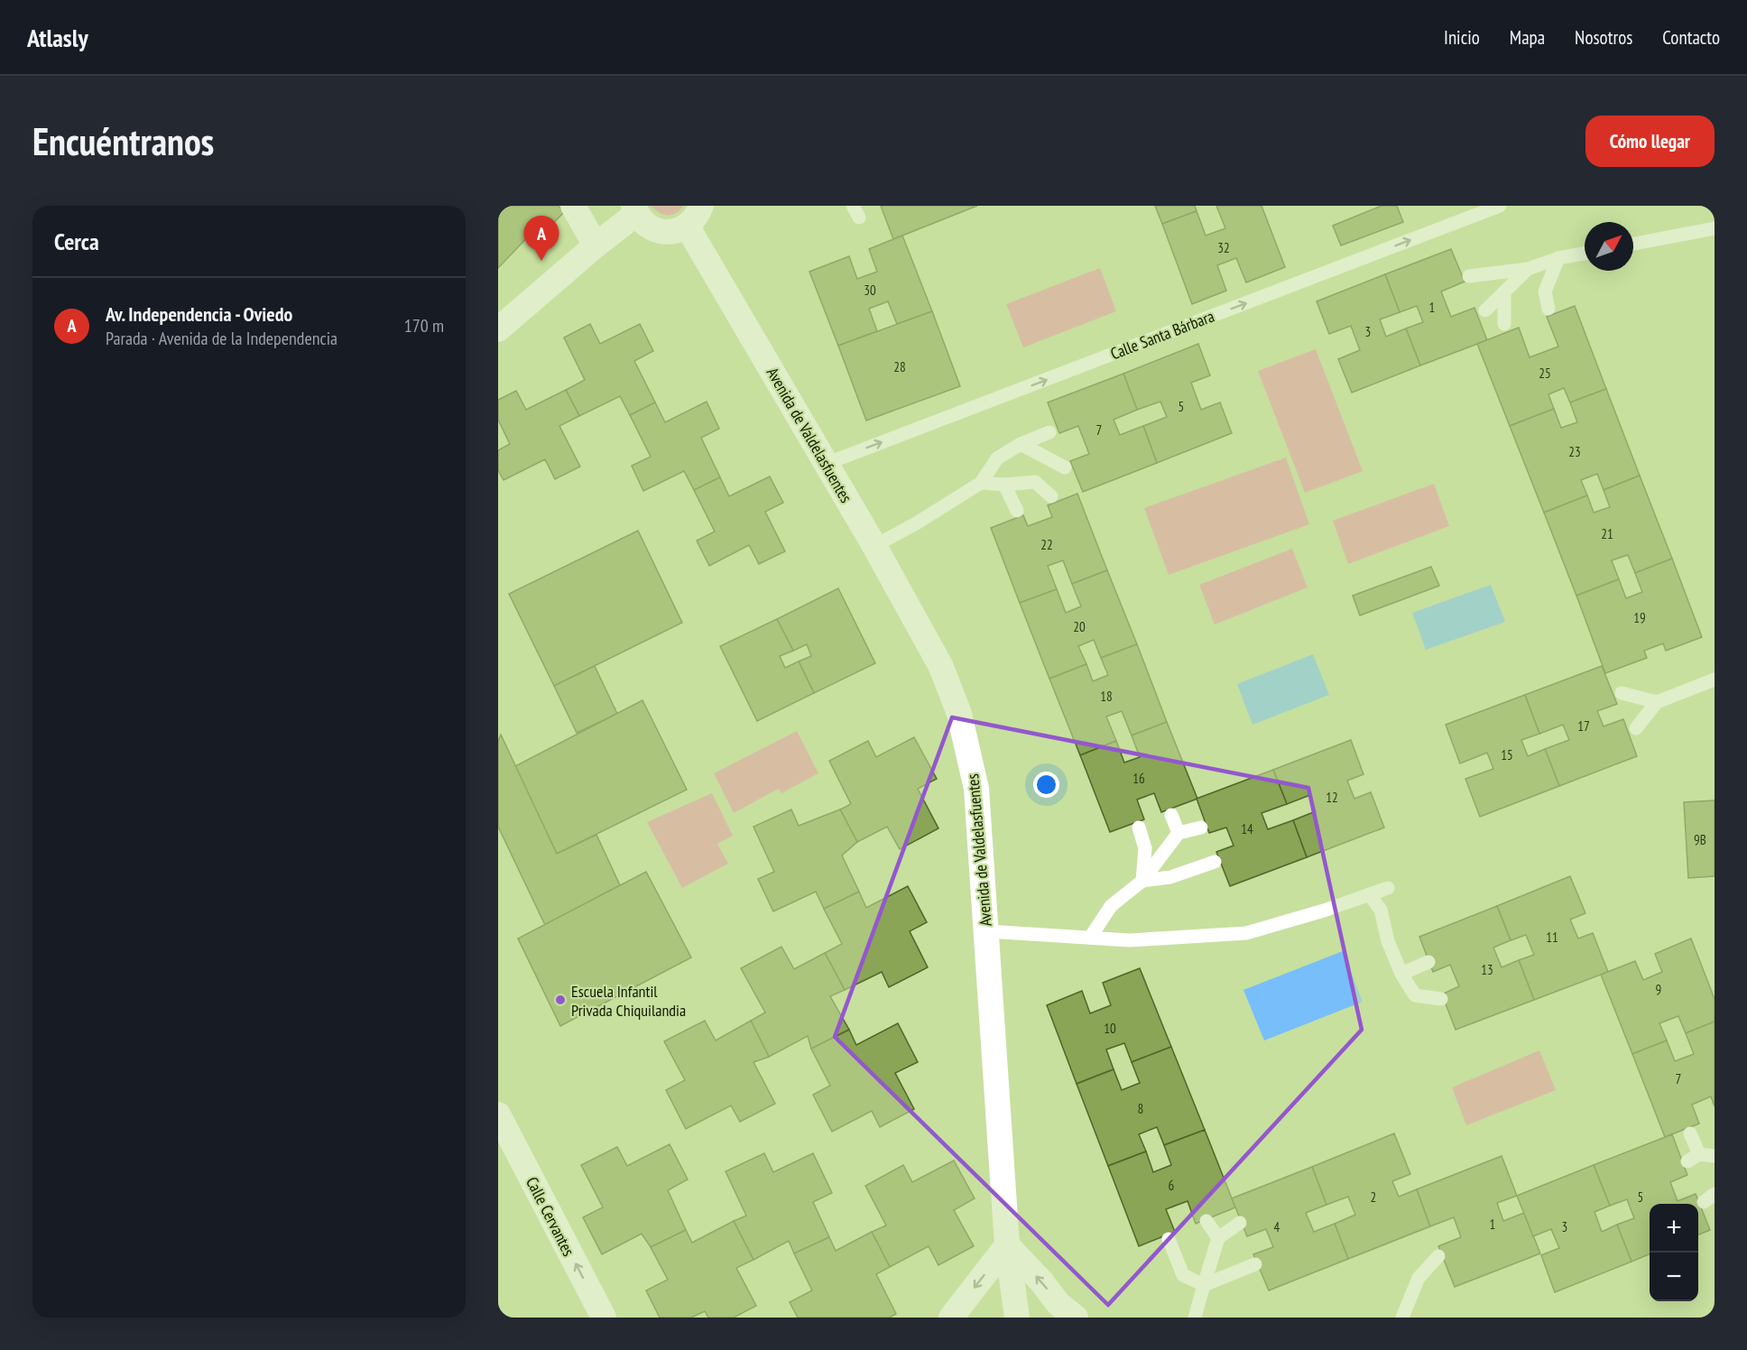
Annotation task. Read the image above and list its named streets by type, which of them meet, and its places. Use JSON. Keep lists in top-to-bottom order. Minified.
{"streets":{"street":["Avenida de Valdelasfuentes","Calle Cervantes"],"lane":["Calle Santa Bárbara"]},"crossings":[["Calle Santa Bárbara","Avenida de Valdelasfuentes"]],"one_way":["Calle Cervantes"],"places":["Escuela Infantil Privada Chiquilandia"],"house_numbers":["32","30","1","3","28","25","5","7","23","21","22","19","20","18","17","15","16","12","14","9B","11","13","9","10","7","8","6","2","5","1","4","3"],"north":"top right","page":{"header":"Atlasly","nav":["Inicio","Mapa","Nosotros","Contacto"],"buttons":"Cómo llegar","title":"Encuéntranos","heading":"Cerca","pins":"A","list":[{"mark":"A","name":"Av. Independencia - Oviedo","note":"Parada · Avenida de la Independencia","value":"170 m"}],"map_buttons":["+","−"]}}
